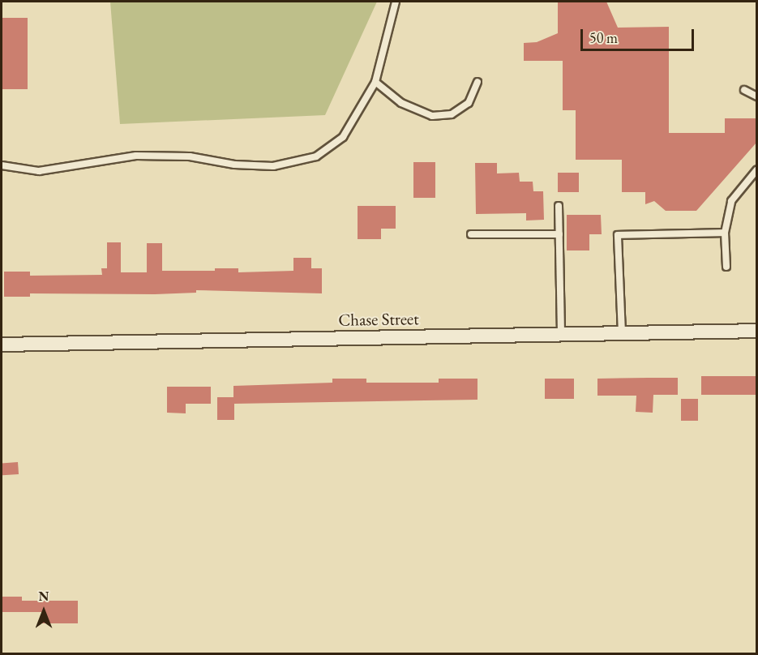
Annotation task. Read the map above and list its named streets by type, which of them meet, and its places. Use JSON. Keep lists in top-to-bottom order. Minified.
{"streets":{"street":["Chase Street"]},"scale_bar":"50 m","north":"top"}
